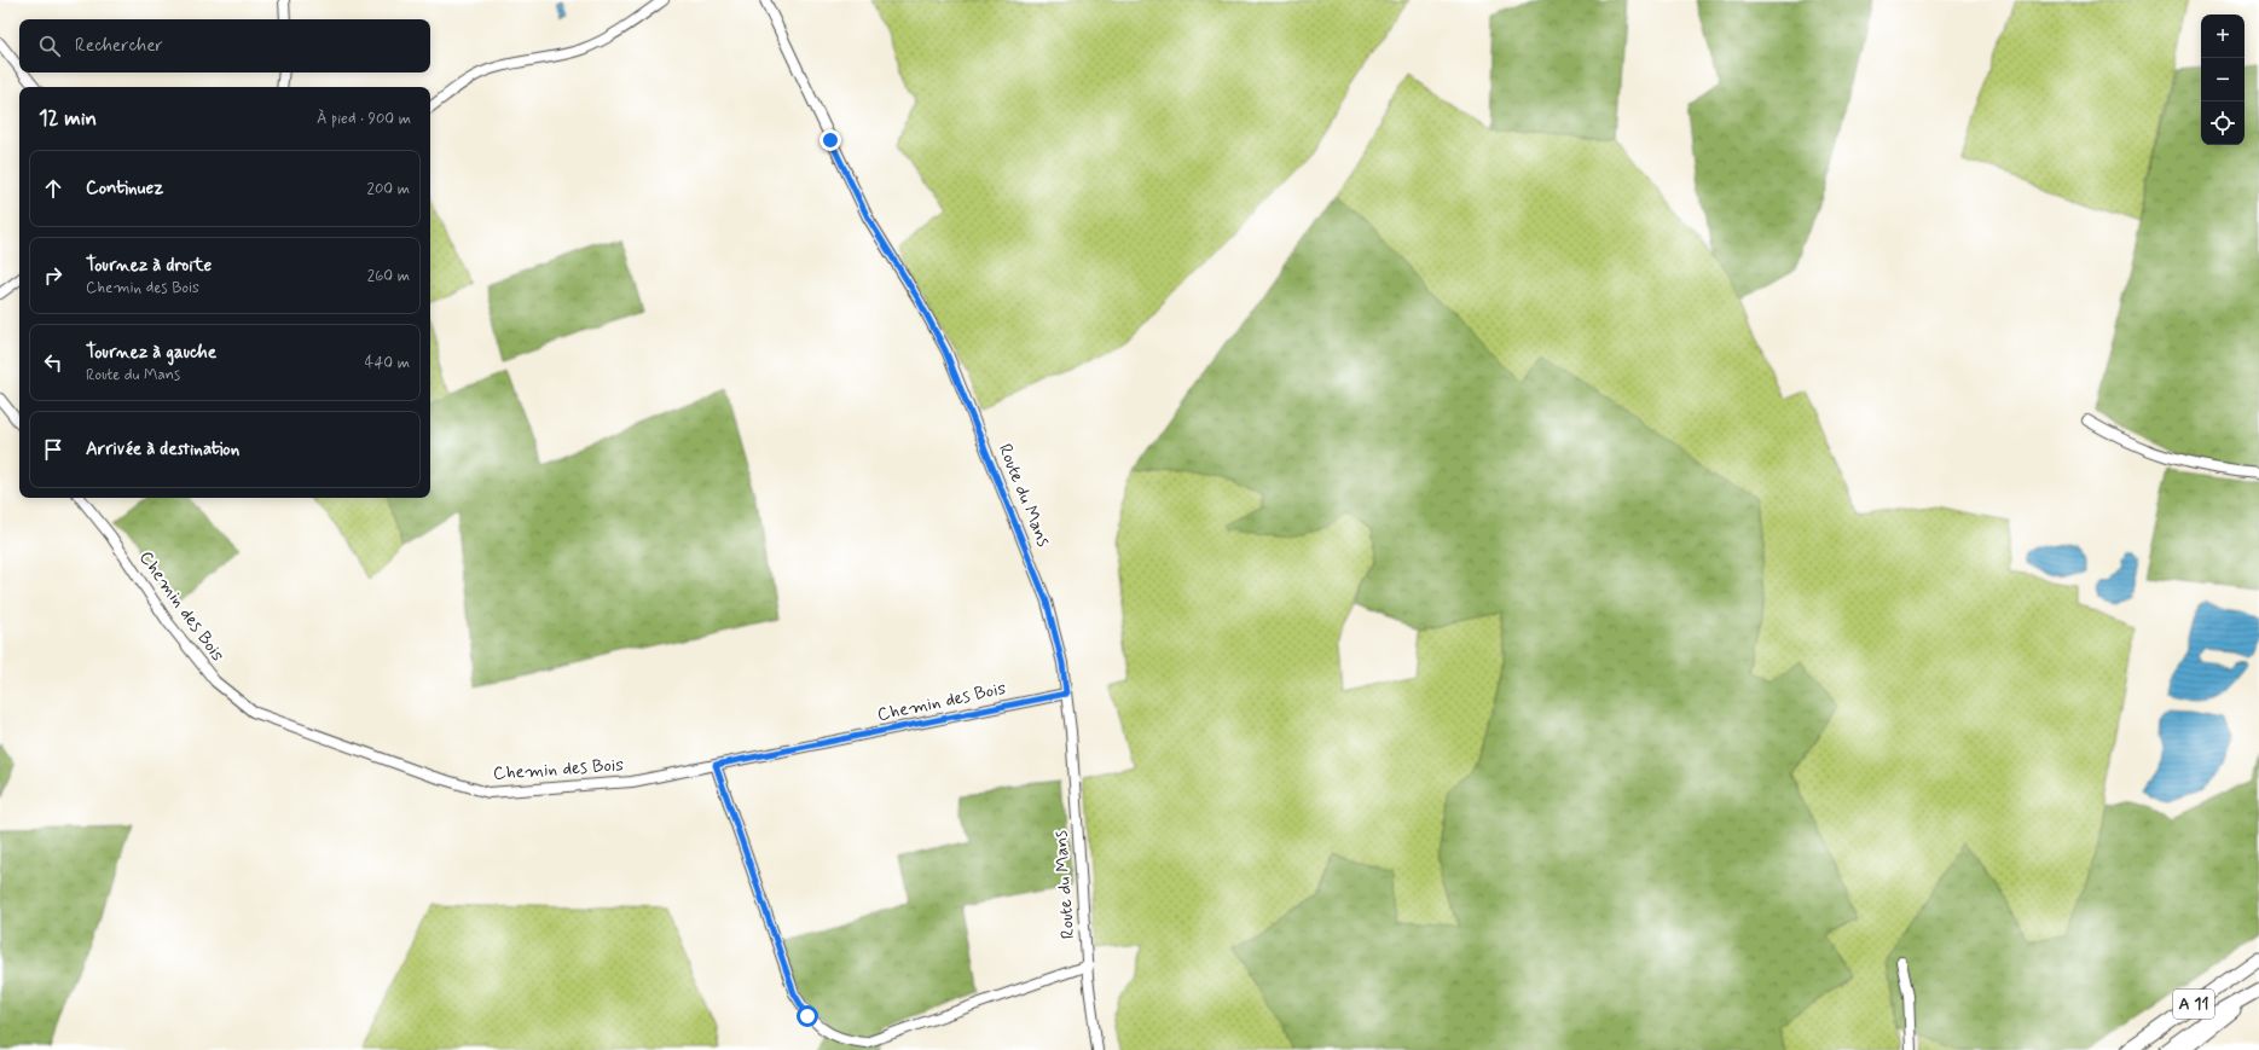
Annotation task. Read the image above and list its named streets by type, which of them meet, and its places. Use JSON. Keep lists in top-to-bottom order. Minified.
{"streets":{"highway":["A 11"],"street":["Route du Mans","Chemin des Bois"]},"crossings":[["Route du Mans","Chemin des Bois"]],"page":{"map_buttons":["+","−"],"search":"Rechercher","heading":["12 min","À pied · 900 m"],"list":[["Continuez","200 m"],["Tournez à droite","Chemin des Bois","260 m"],["Tournez à gauche","Route du Mans","440 m"],"Arrivée à destination"]}}
